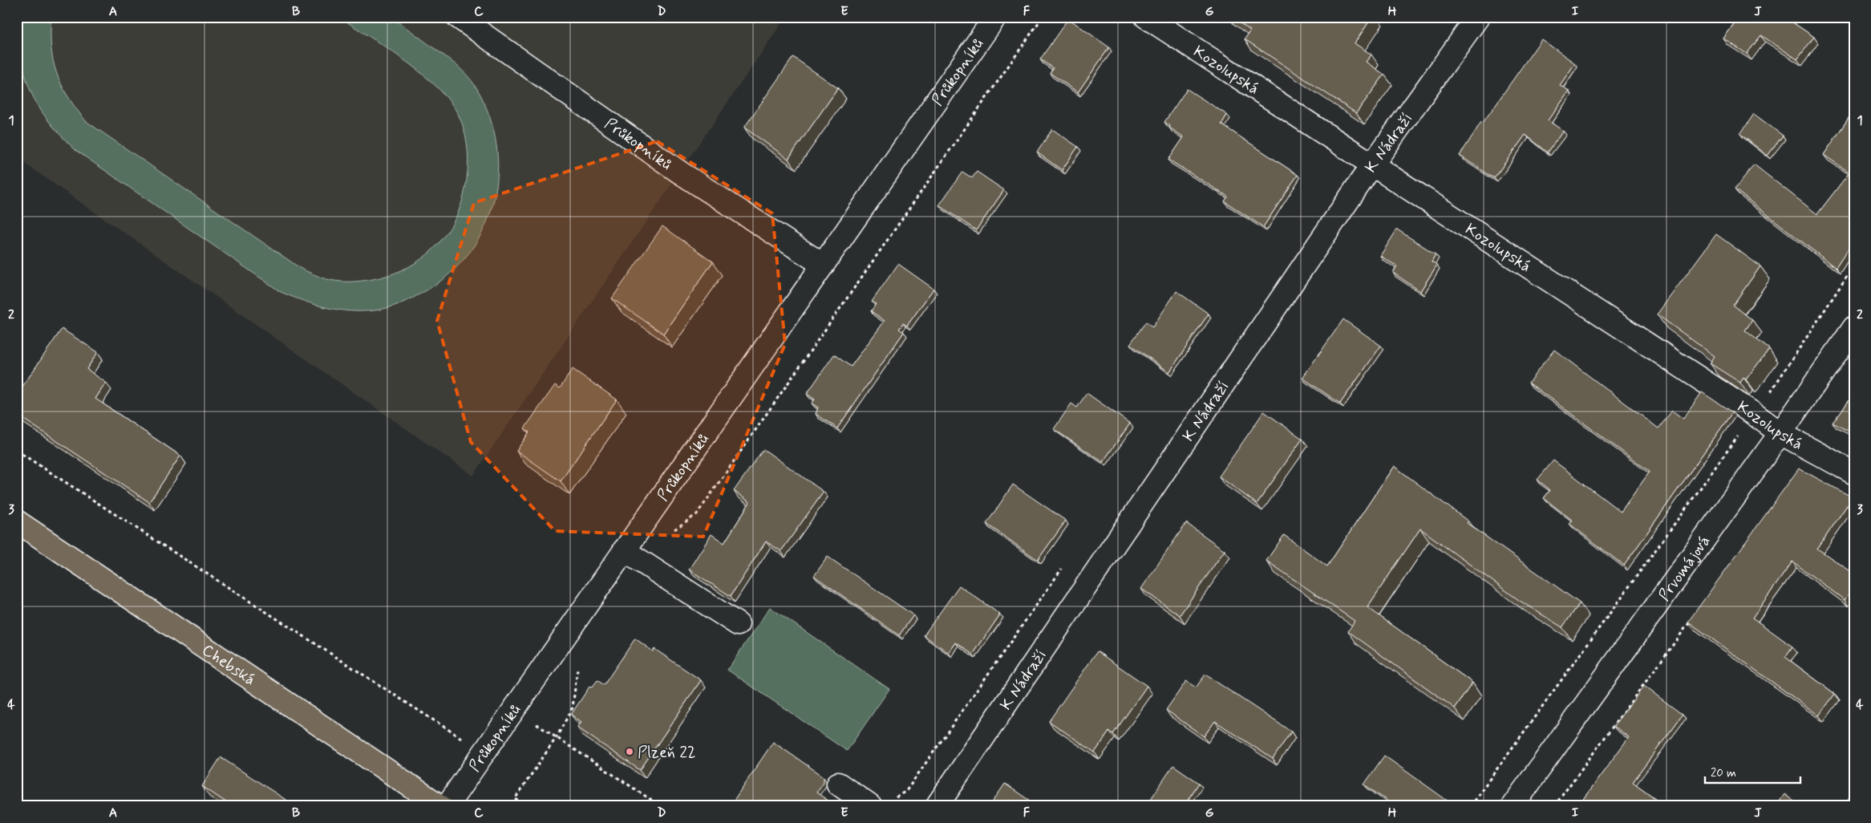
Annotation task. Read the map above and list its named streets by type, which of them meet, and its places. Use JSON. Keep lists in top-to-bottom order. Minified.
{"streets":{"main road":["Chebská"],"street":["Kozolupská","Průkopníků","K Nádraží","Prvomájová"]},"crossings":[["Kozolupská","K Nádraží"],["Kozolupská","Prvomájová"]],"places":["Plzeň 22"],"scale_bar":"20 m","grid":{"columns":["A","B","C","D","E","F","G","H","I","J"],"rows":["1","2","3","4"]}}
